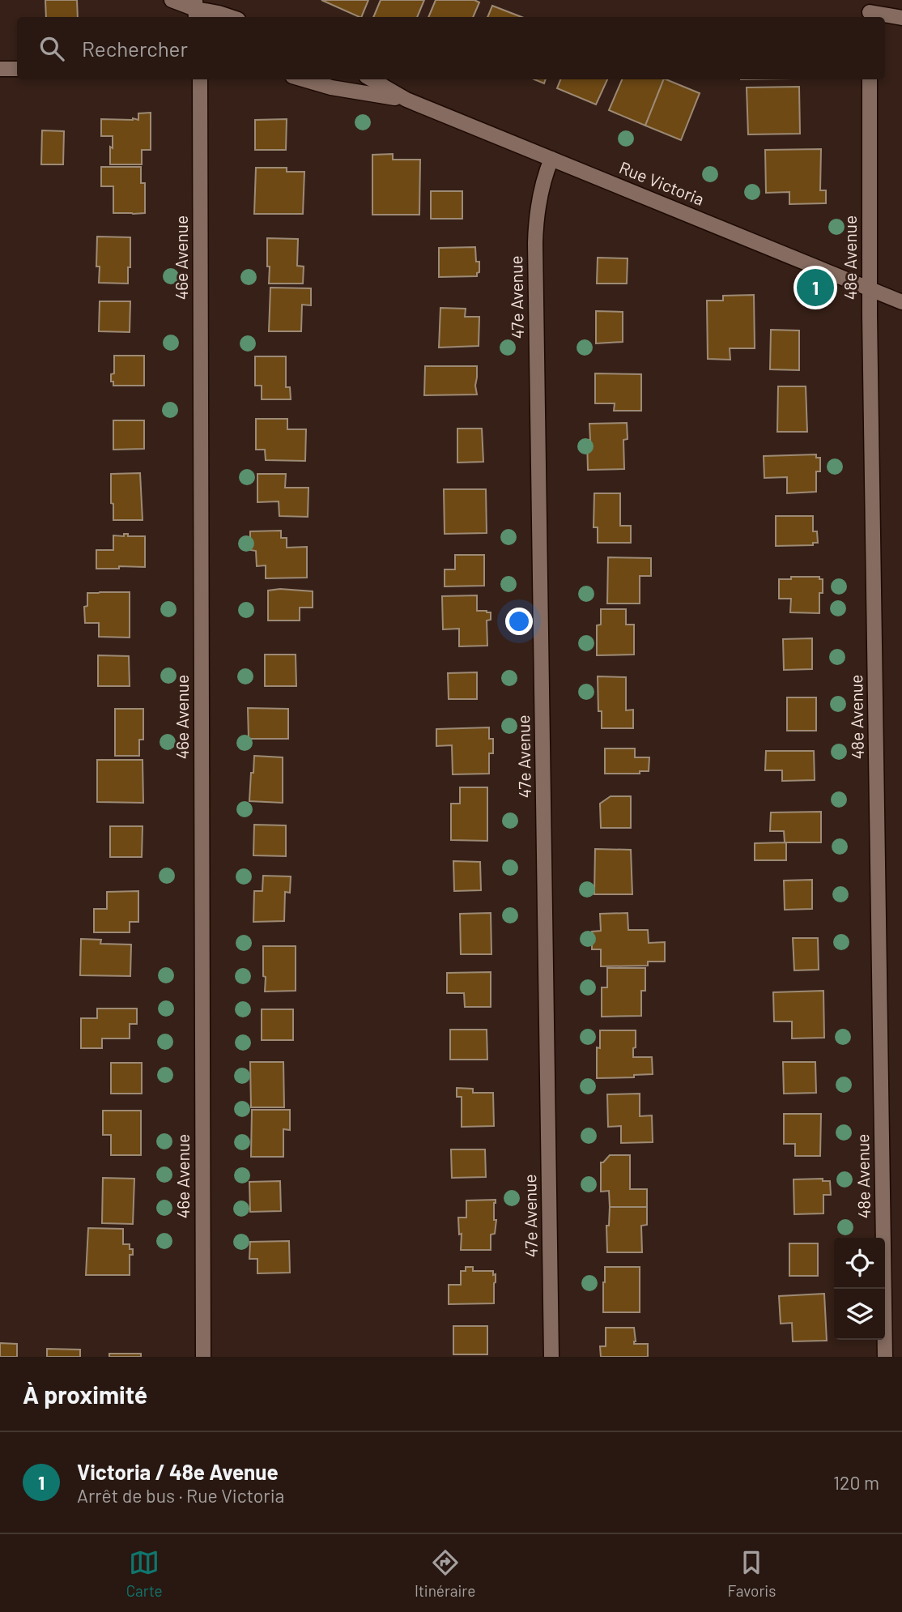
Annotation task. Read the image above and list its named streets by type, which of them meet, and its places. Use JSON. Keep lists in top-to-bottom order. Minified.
{"streets":{"street":["Rue Victoria","46e Avenue","48e Avenue","47e Avenue"]},"crossings":[["Rue Victoria","48e Avenue"],["Rue Victoria","47e Avenue"]],"page":{"search":"Rechercher","pins":"1","heading":"À proximité","list":[{"mark":"1","name":"Victoria / 48e Avenue","note":"Arrêt de bus · Rue Victoria","value":"120 m"}],"nav":["Carte","Itinéraire","Favoris"]}}
